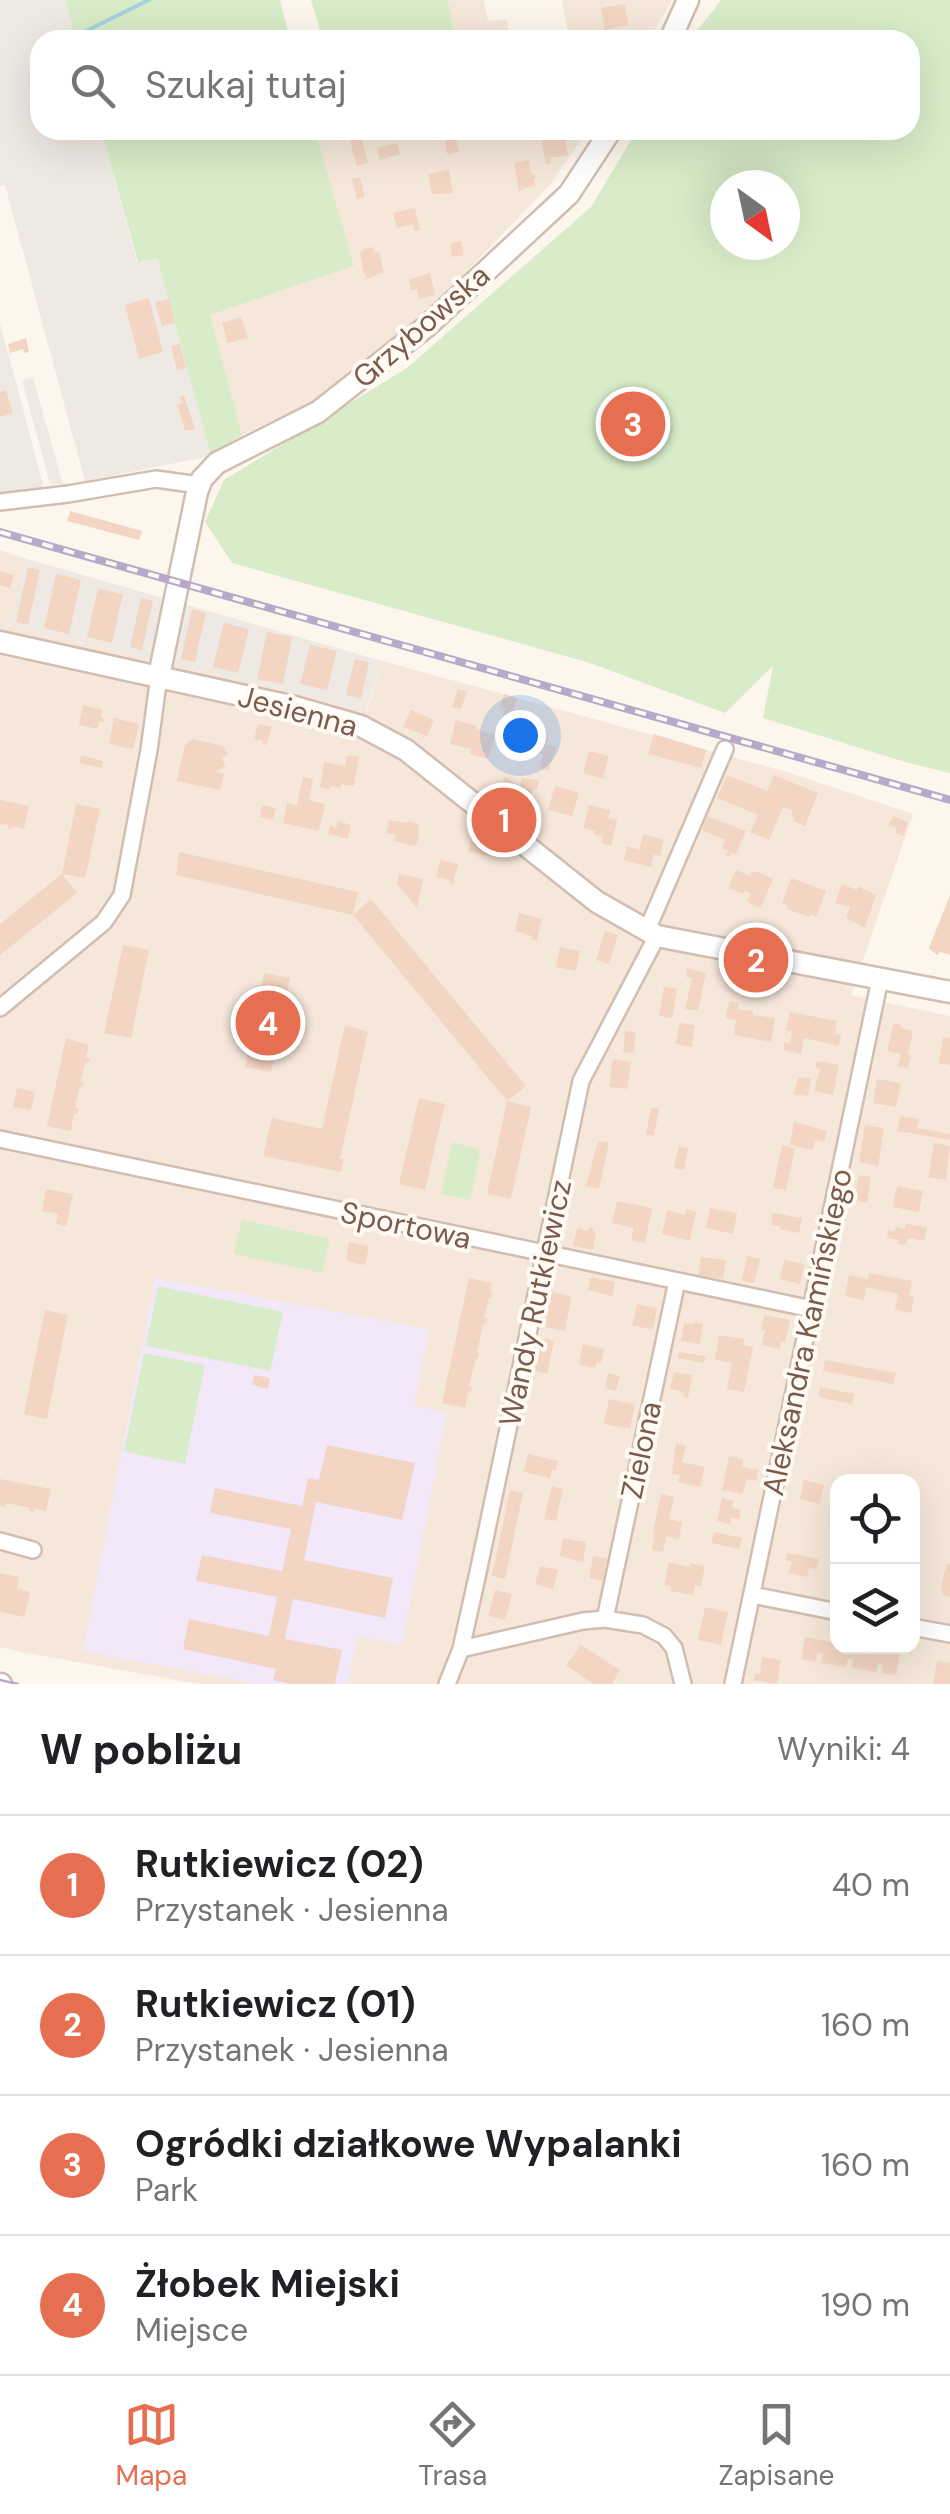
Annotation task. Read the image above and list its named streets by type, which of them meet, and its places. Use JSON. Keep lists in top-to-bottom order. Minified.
{"streets":{"street":["Grzybowska","Jesienna","Sportowa","Wandy Rutkiewicz","Aleksandra Kamińskiego","Zielona"]},"crossings":[["Jesienna","Wandy Rutkiewicz"],["Jesienna","Aleksandra Kamińskiego"],["Sportowa","Wandy Rutkiewicz"],["Sportowa","Aleksandra Kamińskiego"],["Sportowa","Zielona"]],"north":"bottom right","page":{"search":"Szukaj tutaj","pins":["3","1","2","4"],"heading":["W pobliżu","Wyniki: 4"],"list":[{"mark":"1","name":"Rutkiewicz (02)","note":"Przystanek · Jesienna","value":"40 m"},{"mark":"2","name":"Rutkiewicz (01)","note":"Przystanek · Jesienna","value":"160 m"},{"mark":"3","name":"Ogródki działkowe Wypalanki","note":"Park","value":"160 m"},{"mark":"4","name":"Żłobek Miejski","note":"Miejsce","value":"190 m"}],"nav":["Mapa","Trasa","Zapisane"]}}
